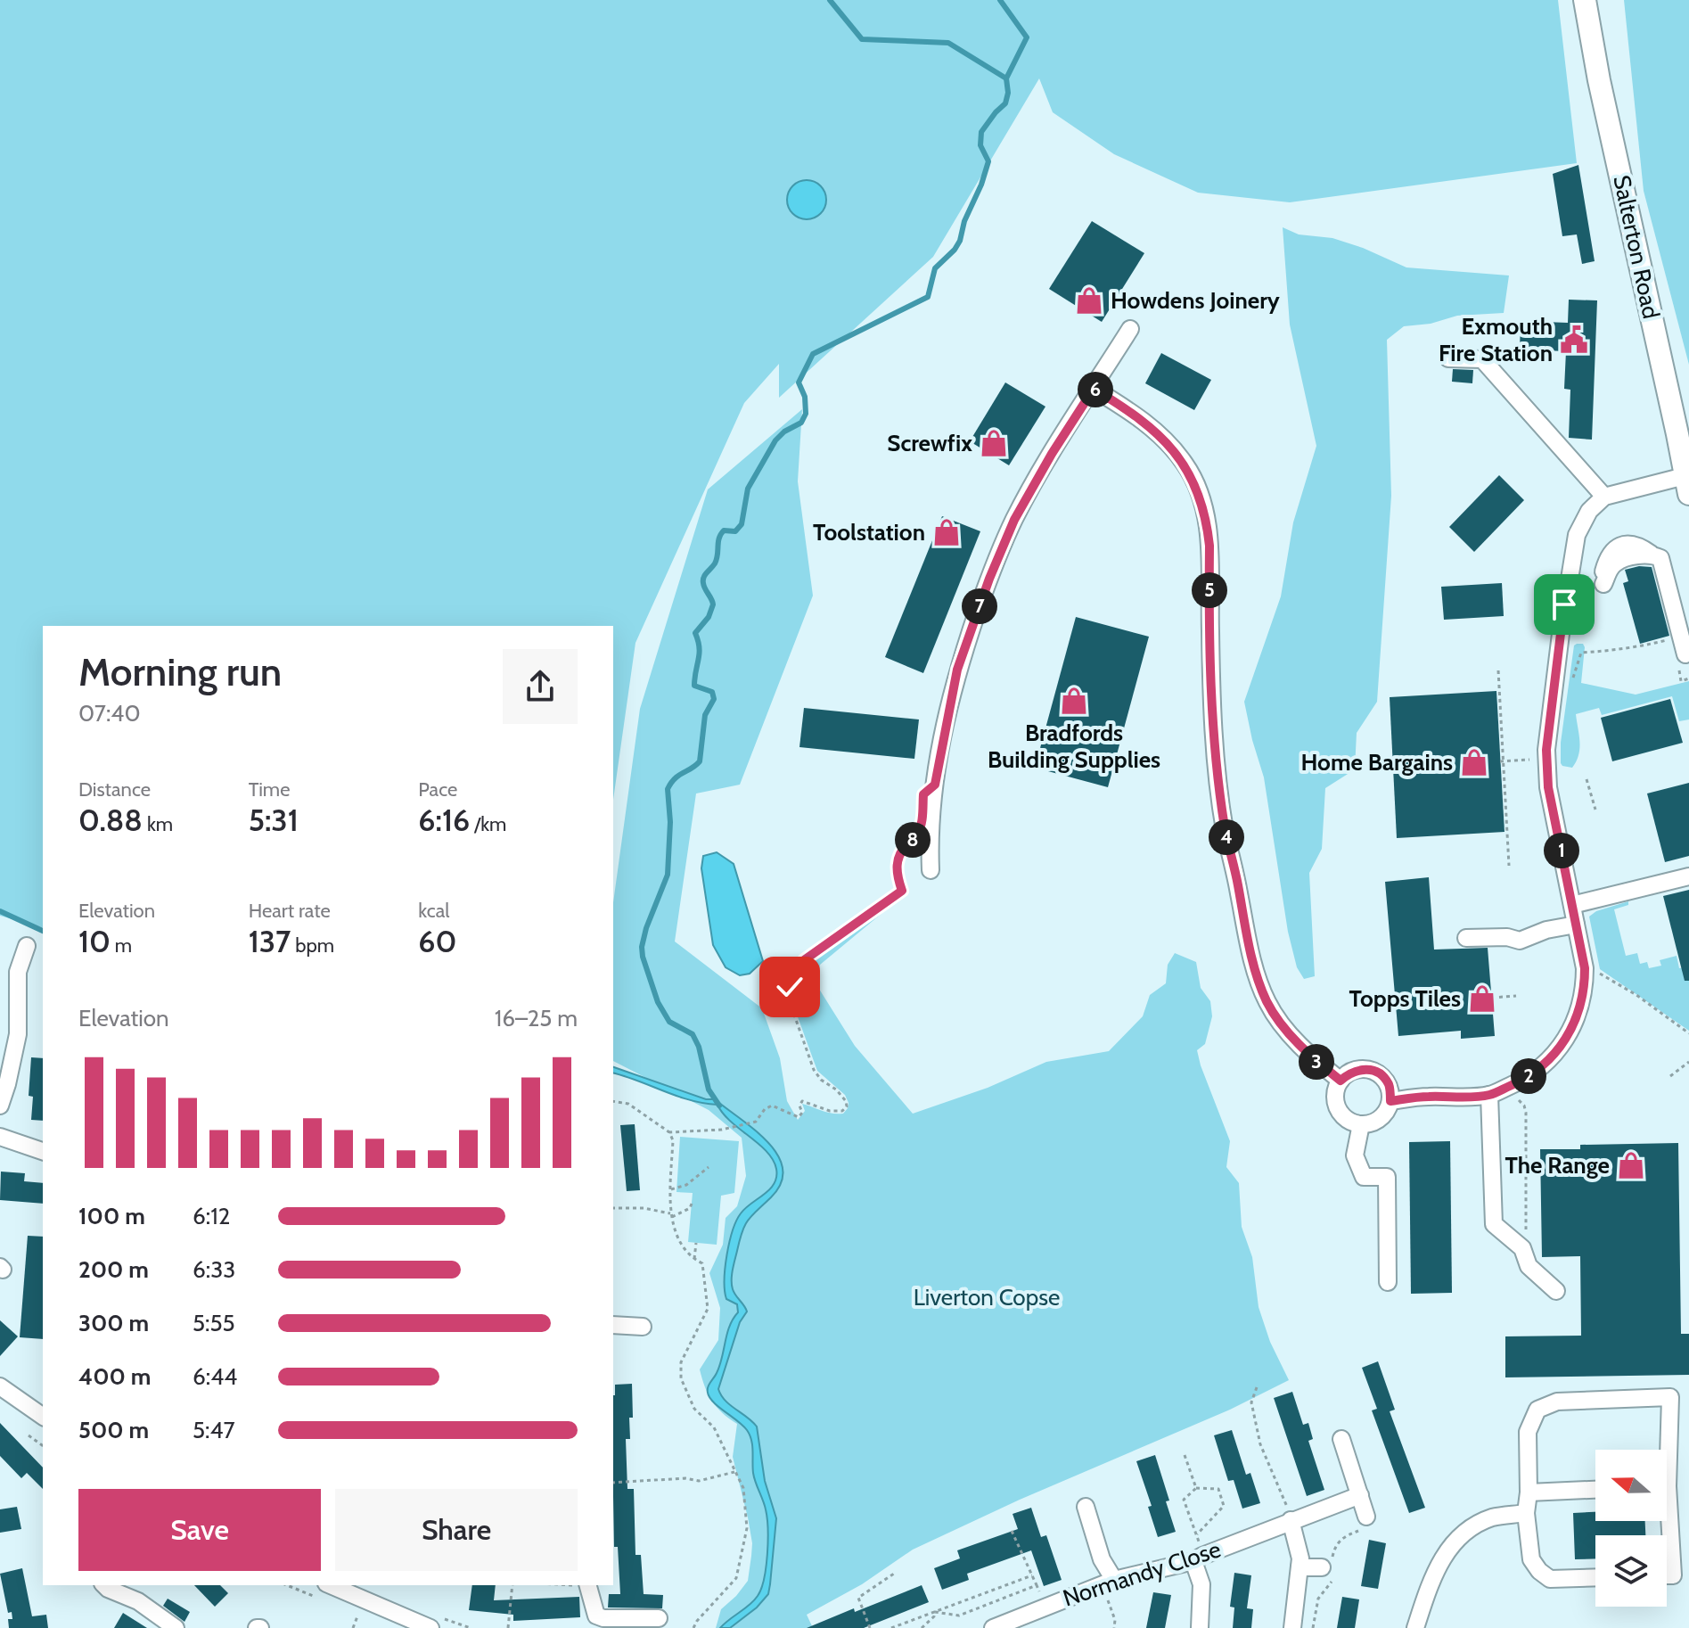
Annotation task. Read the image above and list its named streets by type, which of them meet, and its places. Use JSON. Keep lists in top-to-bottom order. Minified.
{"streets":{"main road":["Salterton Road"],"street":["Normandy Close"]},"parks":["Liverton Copse"],"places":{"shop":["Howdens Joinery","Screwfix","Toolstation","Bradfords Building Supplies","Home Bargains","Topps Tiles","The Range"],"public building":["Exmouth Fire Station"]},"north":"left","page":{"pins":["6","5","7","4","8","1","3","2"],"heading":["Morning run","07:40"],"stats":[["Distance","0.88 km"],["Time","5:31"],["Pace","6:16 /km"],["Elevation","10 m"],["Heart rate","137 bpm"],["kcal","60"]],"chart":["Elevation","16–25 m"],"list":[{"name":"100 m","note":"6:12"},{"name":"200 m","note":"6:33"},{"name":"300 m","note":"5:55"},{"name":"400 m","note":"6:44"},{"name":"500 m","note":"5:47"}],"buttons":["Save","Share"]}}
